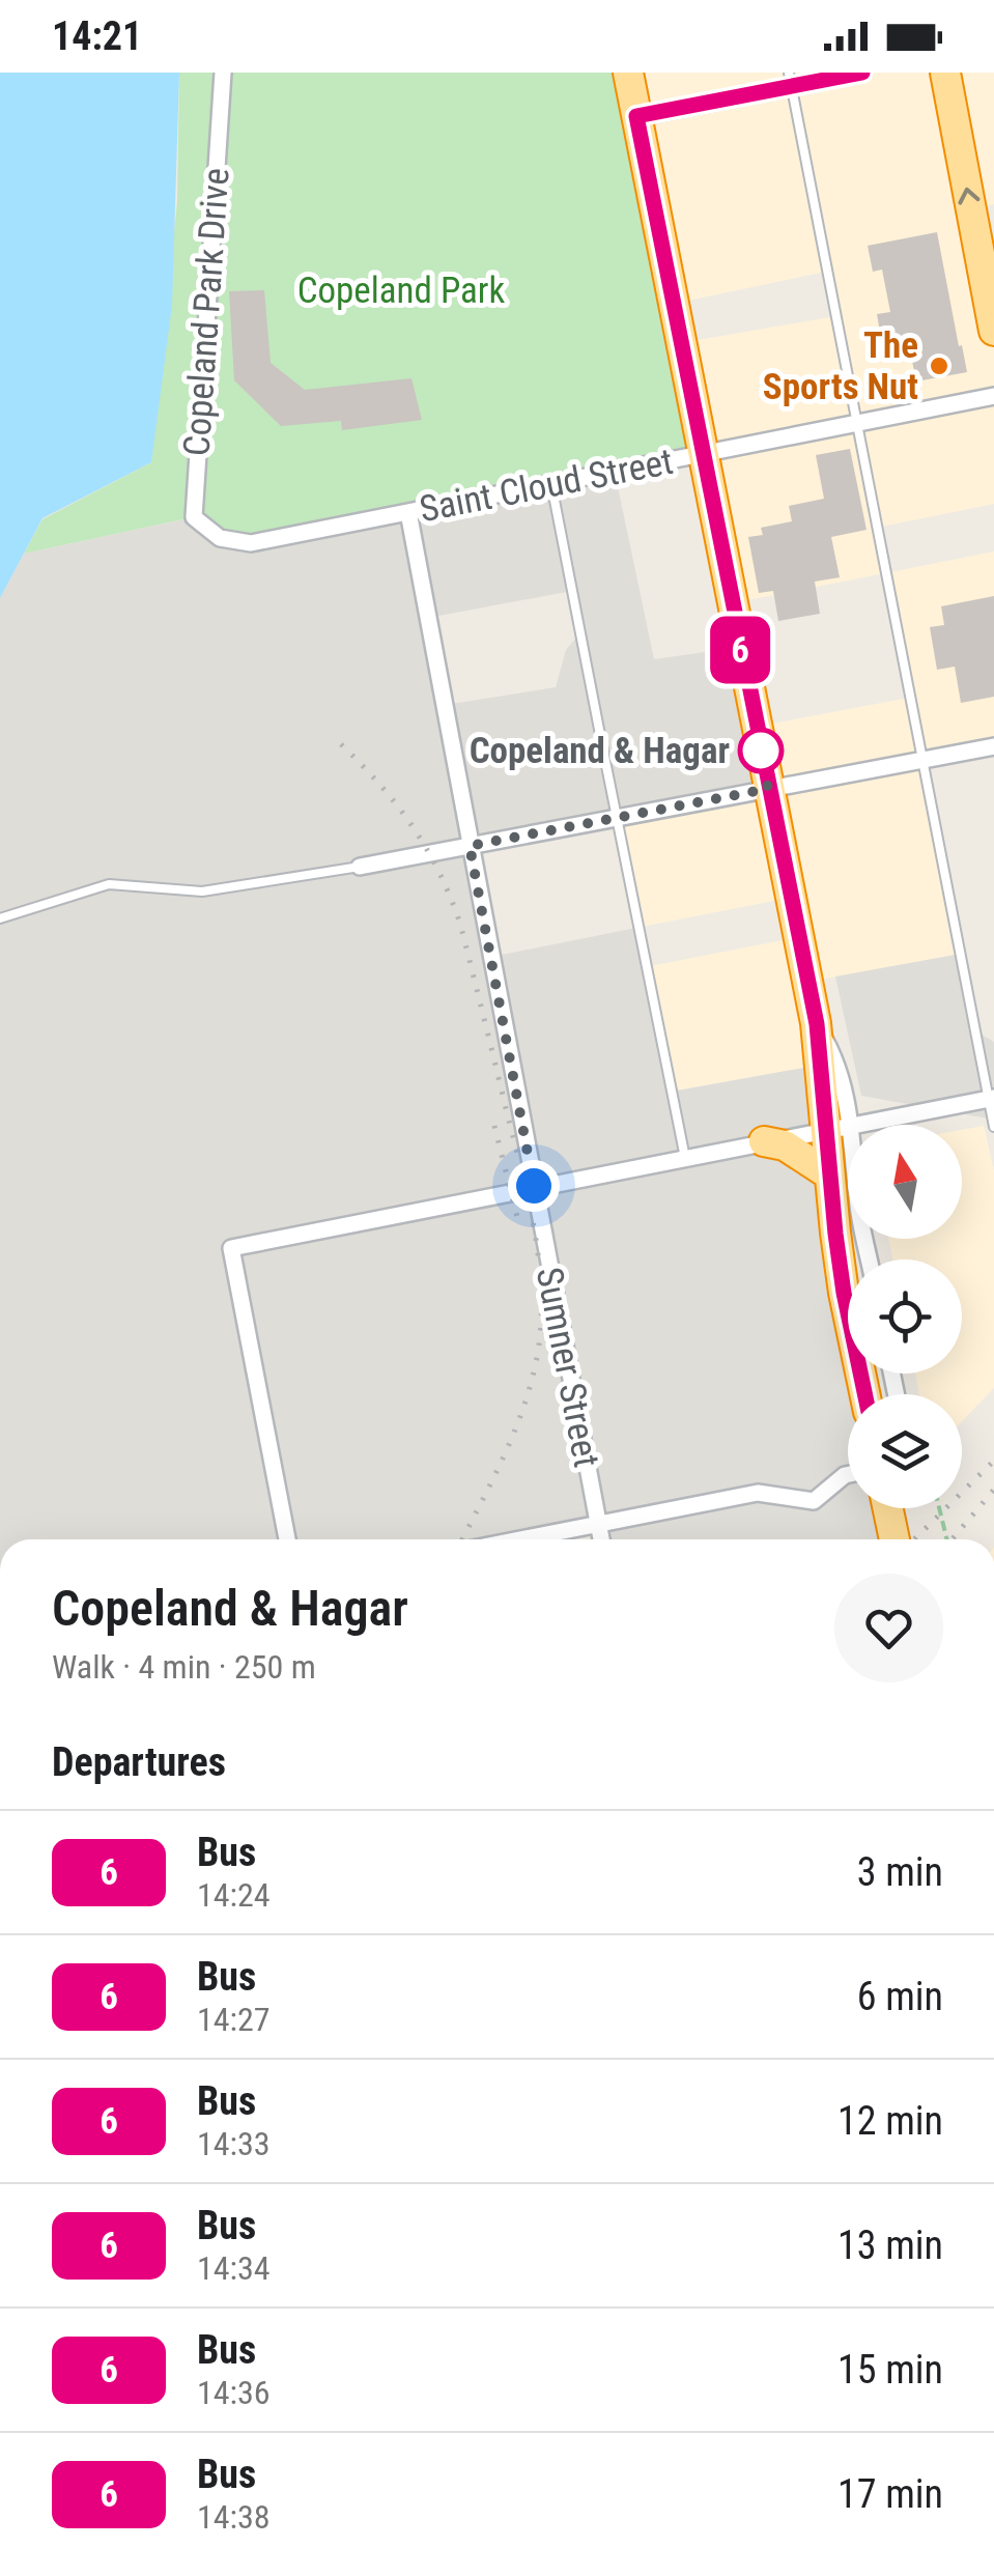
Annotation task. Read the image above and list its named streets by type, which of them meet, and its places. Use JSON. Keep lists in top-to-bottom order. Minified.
{"streets":{"street":["Copeland Park Drive","Saint Cloud Street","Sumner Street"]},"crossings":[["Copeland Park Drive","Saint Cloud Street"],["Saint Cloud Street","Sumner Street"]],"parks":["Copeland Park"],"places":["The Sports Nut","Copeland & Hagar"],"lines":["bus line 6"],"north":"top","page":{"status":"14:21","on_map":"6","heading":[["Copeland & Hagar","Walk · 4 min · 250 m"],"Departures"],"list":[{"mark":"6","name":"Bus","note":"14:24","value":"3 min"},{"mark":"6","name":"Bus","note":"14:27","value":"6 min"},{"mark":"6","name":"Bus","note":"14:33","value":"12 min"},{"mark":"6","name":"Bus","note":"14:34","value":"13 min"},{"mark":"6","name":"Bus","note":"14:36","value":"15 min"},{"mark":"6","name":"Bus","note":"14:38","value":"17 min"}]}}
